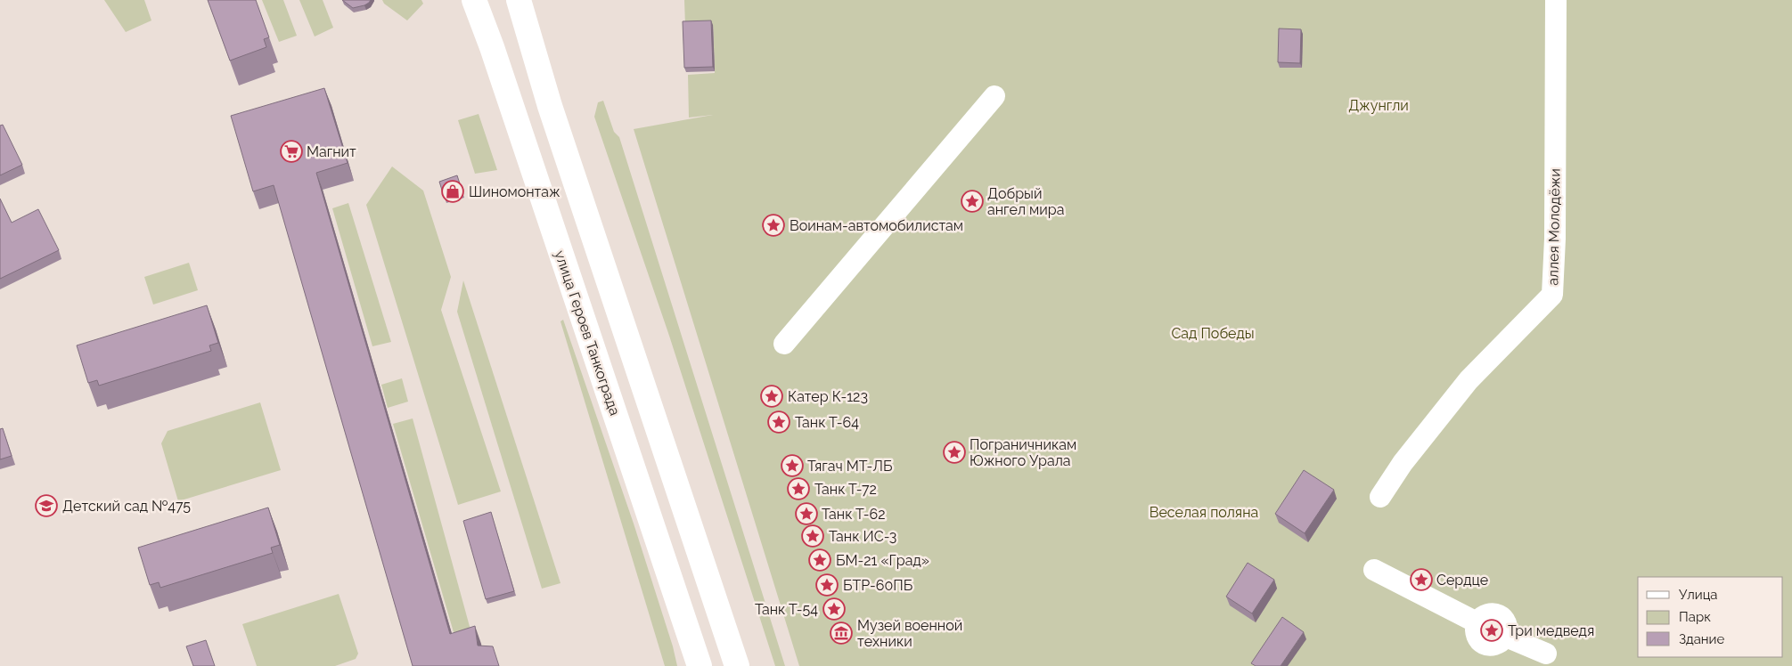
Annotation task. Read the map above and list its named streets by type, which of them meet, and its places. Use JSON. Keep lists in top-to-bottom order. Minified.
{"streets":{"main road":["улица Героев Танкограда"],"street":["аллея Молодёжи"]},"parks":["Джунгли","Сад Победы","Веселая поляна"],"places":{"supermarket":["Магнит"],"shop":["Шиномонтаж"],"place":["Добрый ангел мира","Воинам-автомобилистам","Катер К-123","Танк Т-64","Пограничникам Южного Урала","Тягач МТ-ЛБ","Танк Т-72","Танк Т-62","Танк ИС-3","БМ-21 «Град»","Сердце","БТР-60ПБ","Танк Т-54","Три медведя"],"school or university":["Детский сад №475"],"museum":["Музей военной техники"]},"legend":["Улица","Парк","Здание"]}
